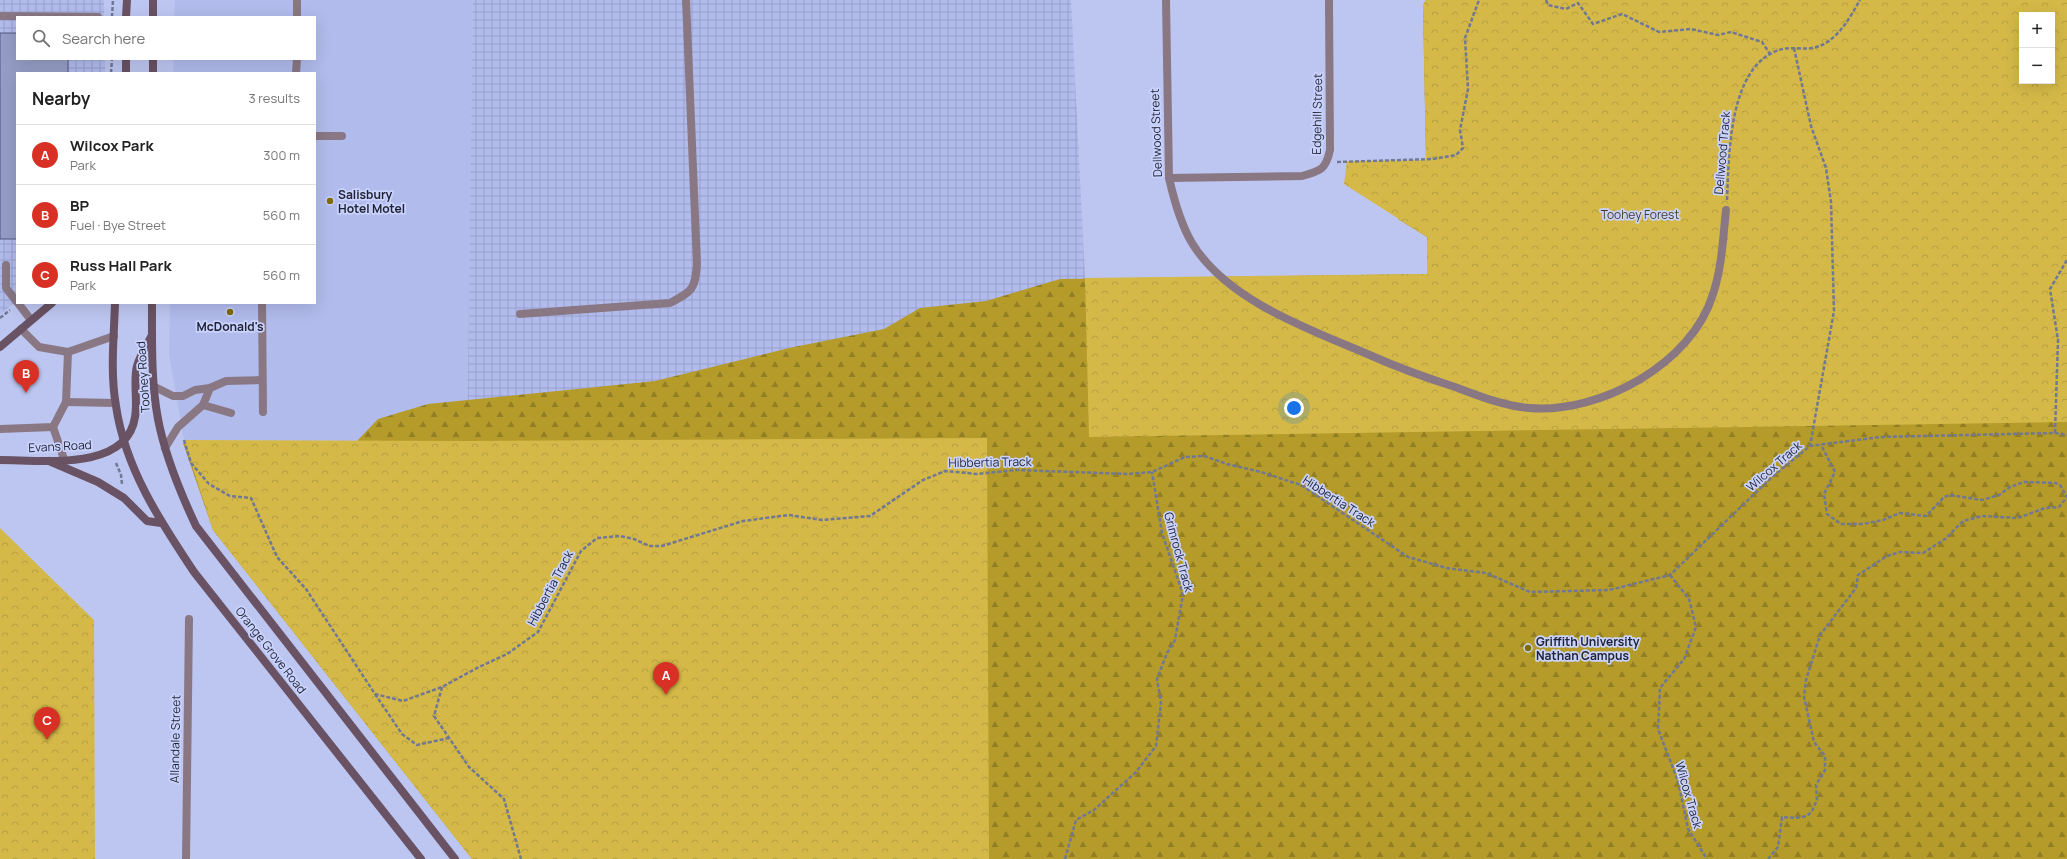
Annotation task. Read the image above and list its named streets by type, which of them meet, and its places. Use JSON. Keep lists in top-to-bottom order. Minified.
{"streets":{"main road":["Toohey Road","Evans Road","Orange Grove Road"],"street":["Edgehill Street","Dellwood Street","Allandale Street"],"path":["Dellwood Track","Hibbertia Track","Wilcox Track","Grimrock Track"]},"crossings":[["Edgehill Street","Dellwood Street"],["Dellwood Street","Dellwood Track"],["Toohey Road","Evans Road"],["Toohey Road","Orange Grove Road"],["Evans Road","Orange Grove Road"],["Hibbertia Track","Wilcox Track"],["Hibbertia Track","Grimrock Track"]],"parks":["Toohey Forest"],"places":["Salisbury Hotel Motel","McDonald's","Griffith University Nathan Campus"],"page":{"map_buttons":["+","−"],"search":"Search here","heading":["Nearby","3 results"],"list":[{"mark":"A","name":"Wilcox Park","note":"Park","value":"300 m"},{"mark":"B","name":"BP","note":"Fuel · Bye Street","value":"560 m"},{"mark":"C","name":"Russ Hall Park","note":"Park","value":"560 m"}],"pins":["B","A","C"]}}
